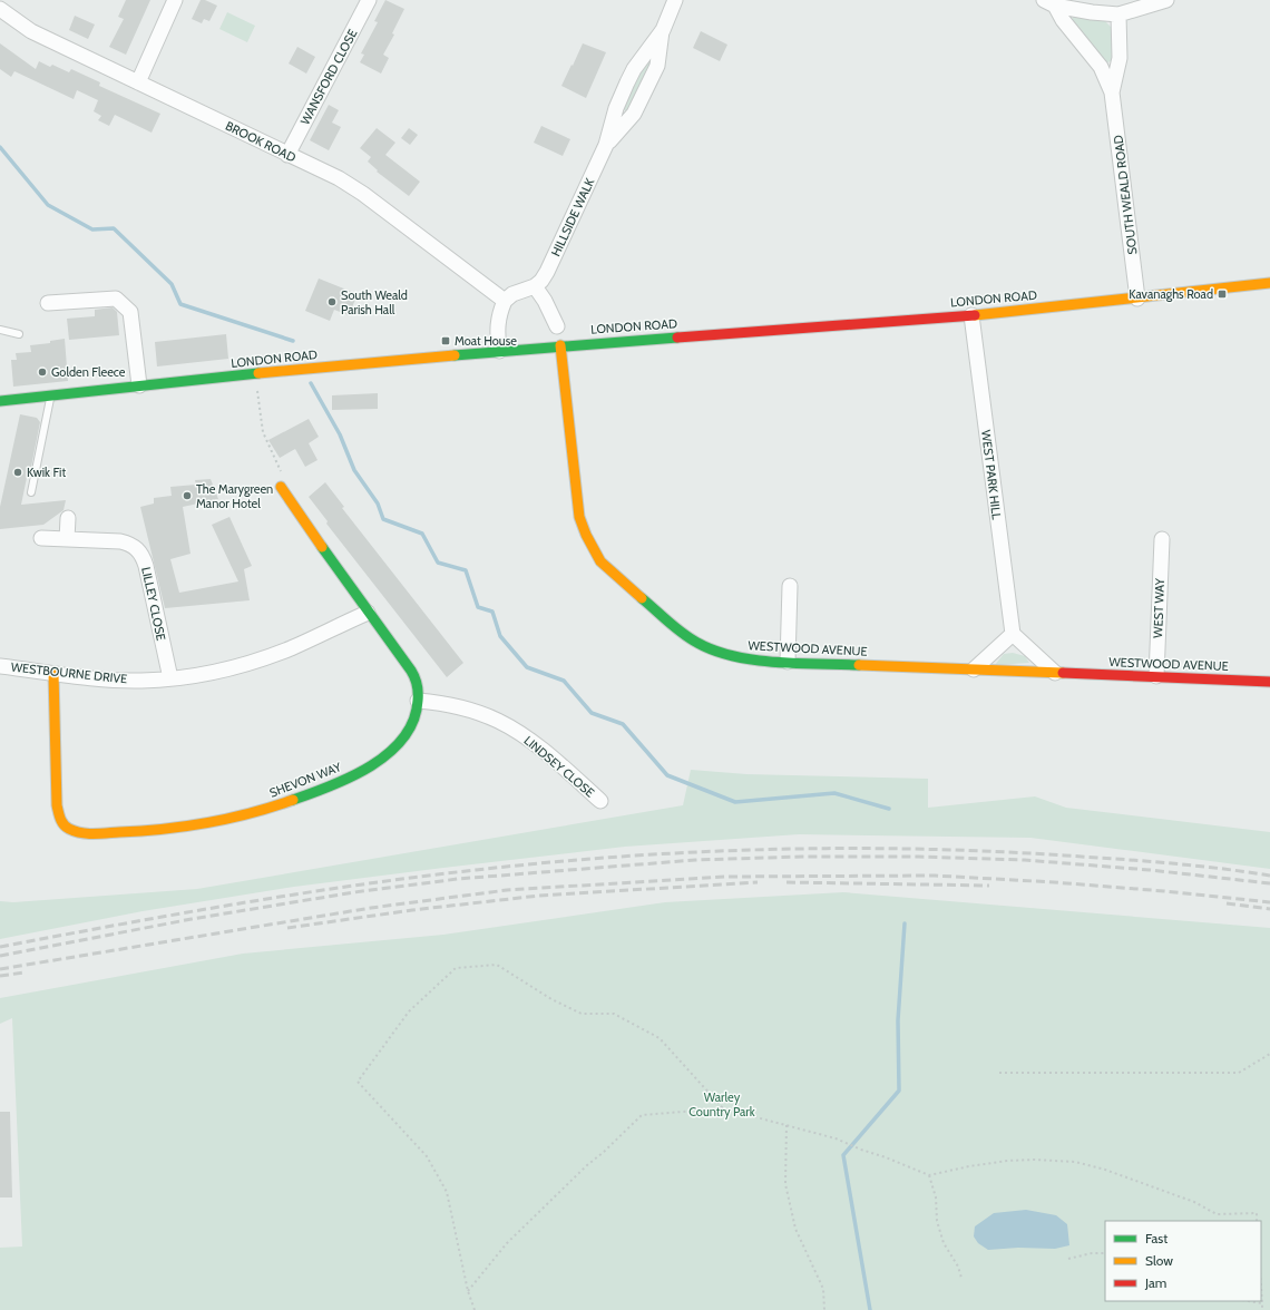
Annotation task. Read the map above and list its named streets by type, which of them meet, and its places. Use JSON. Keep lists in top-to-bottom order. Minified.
{"streets":{"street":["WANSFORD CLOSE","BROOK ROAD","SOUTH WEALD ROAD","HILLSIDE WALK","LONDON ROAD","WEST PARK HILL","LILLEY CLOSE","WEST WAY","WESTWOOD AVENUE","WESTBOURNE DRIVE","LINDSEY CLOSE","SHEVON WAY"]},"crossings":[["WANSFORD CLOSE","BROOK ROAD"],["SOUTH WEALD ROAD","LONDON ROAD"],["LONDON ROAD","WEST PARK HILL"],["LONDON ROAD","WESTWOOD AVENUE"],["LILLEY CLOSE","WESTBOURNE DRIVE"],["WEST WAY","WESTWOOD AVENUE"],["WESTBOURNE DRIVE","SHEVON WAY"],["LINDSEY CLOSE","SHEVON WAY"]],"parks":["Warley Country Park"],"places":{"transit":["Kavanaghs Road","Moat House"],"other":["South Weald Parish Hall","Golden Fleece","Kwik Fit","The Marygreen Manor Hotel"]},"legend":["Fast","Slow","Jam"]}
